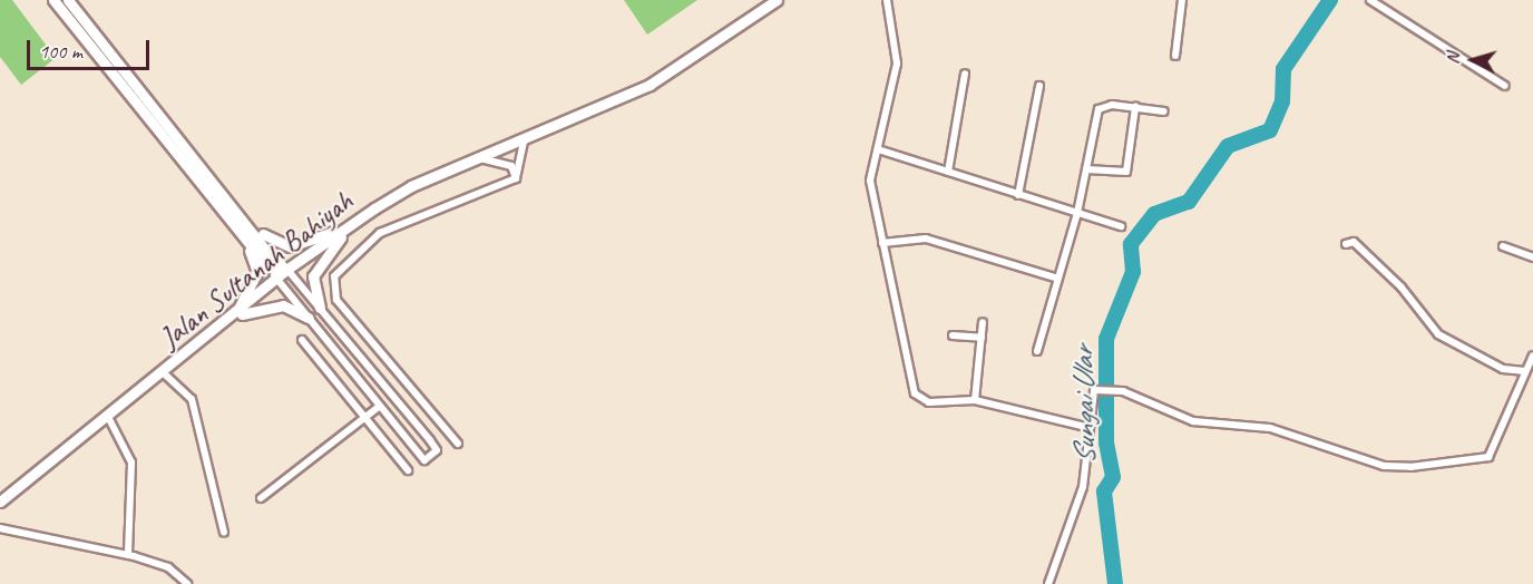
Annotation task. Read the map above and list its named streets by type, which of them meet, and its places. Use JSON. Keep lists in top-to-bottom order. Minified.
{"streets":{"main road":["Jalan Sultanah Bahiyah"]},"water":["Sungai Ular"],"scale_bar":"100 m","north":"left"}
